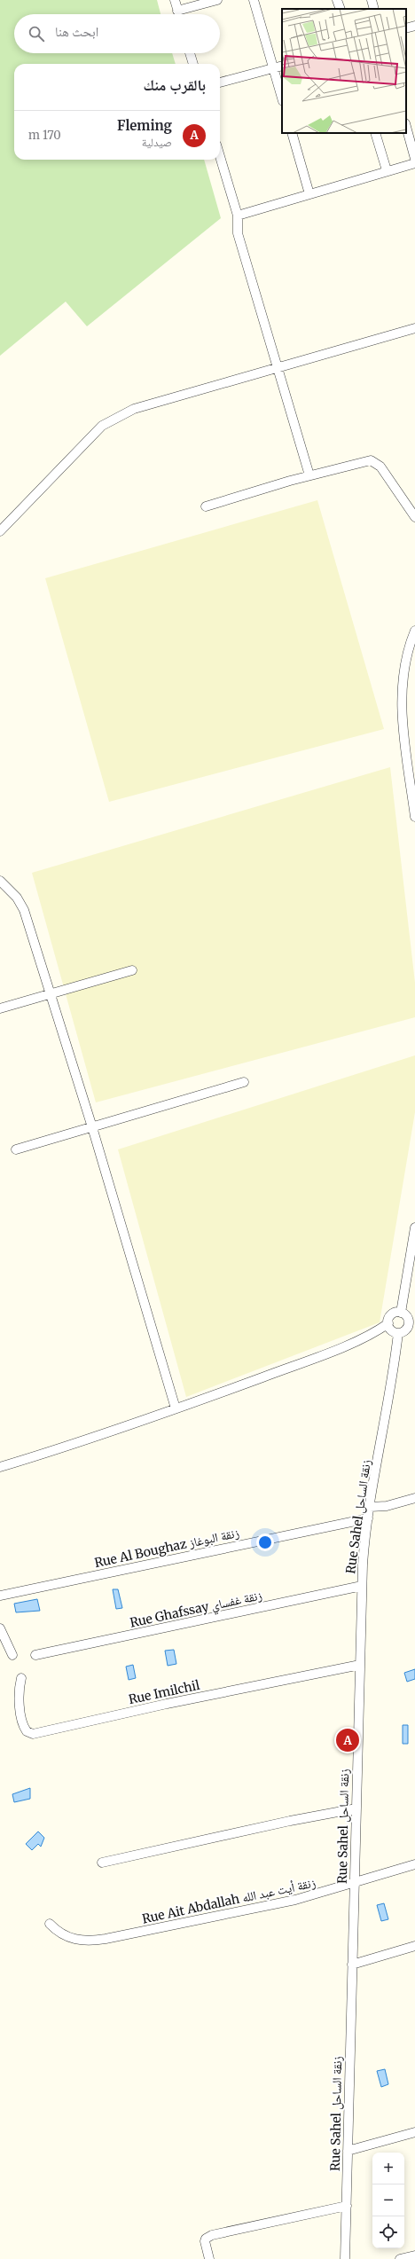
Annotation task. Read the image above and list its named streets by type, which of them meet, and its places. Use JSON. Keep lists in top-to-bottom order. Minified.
{"streets":{"street":["Rue Sahel زنقة الساحل","Rue Al Boughaz زنقة البوغاز","Rue Ghafssay زنقة غفساي","Rue Imilchil","Rue Ait Abdallah زنقة أيت عبد الله"]},"crossings":[["Rue Sahel زنقة الساحل","Rue Al Boughaz زنقة البوغاز"],["Rue Sahel زنقة الساحل","Rue Ghafssay زنقة غفساي"],["Rue Sahel زنقة الساحل","Rue Imilchil"],["Rue Sahel زنقة الساحل","Rue Ait Abdallah زنقة أيت عبد الله"]],"page":{"search":"ابحث هنا","heading":"بالقرب منك","list":[{"mark":"A","name":"Fleming","note":"صيدلية","value":"170 m"}],"pins":"A","map_buttons":["+","−"]}}
